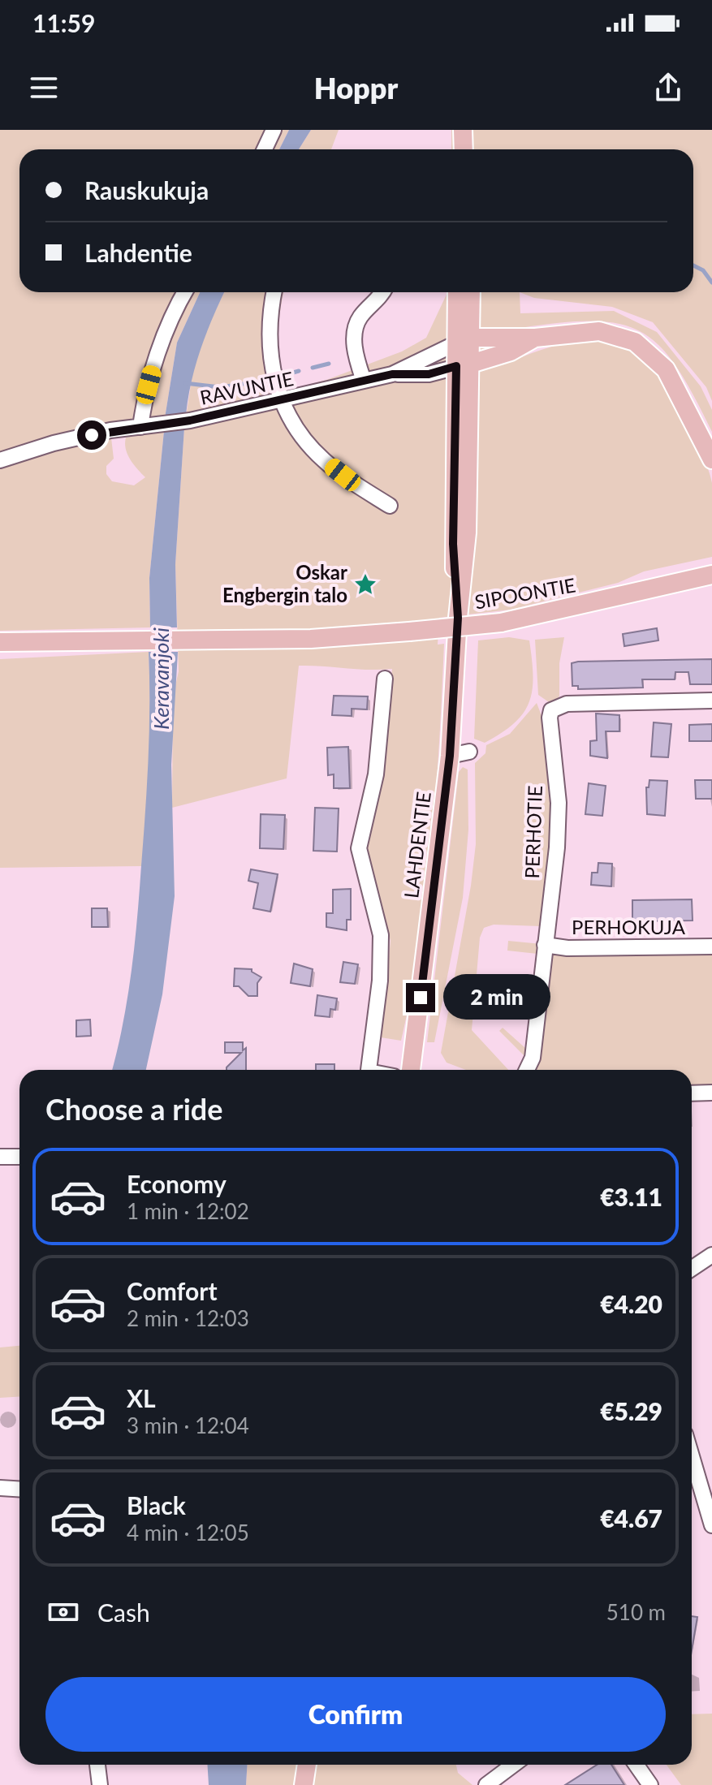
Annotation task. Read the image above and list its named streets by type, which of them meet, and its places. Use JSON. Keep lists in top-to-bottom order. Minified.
{"streets":{"main road":["SIPOONTIE","LAHDENTIE"],"street":["RAVUNTIE","PERHOTIE","PERHOKUJA"]},"crossings":[["RAVUNTIE","LAHDENTIE"],["PERHOTIE","PERHOKUJA"]],"water":["Keravanjoki"],"places":{"place":["Oskar Engbergin talo"]},"page":{"status":"11:59","header":"Hoppr","banner":["Rauskukuja","Lahdentie"],"bubble":"2 min","heading":"Choose a ride","list":[{"name":"Economy","note":"1 min · 12:02","value":"€3.11"},{"name":"Comfort","note":"2 min · 12:03","value":"€4.20"},{"name":"XL","note":"3 min · 12:04","value":"€5.29"},{"name":"Black","note":"4 min · 12:05","value":"€4.67"}],"pay":["Cash","510 m"],"buttons":"Confirm"}}
